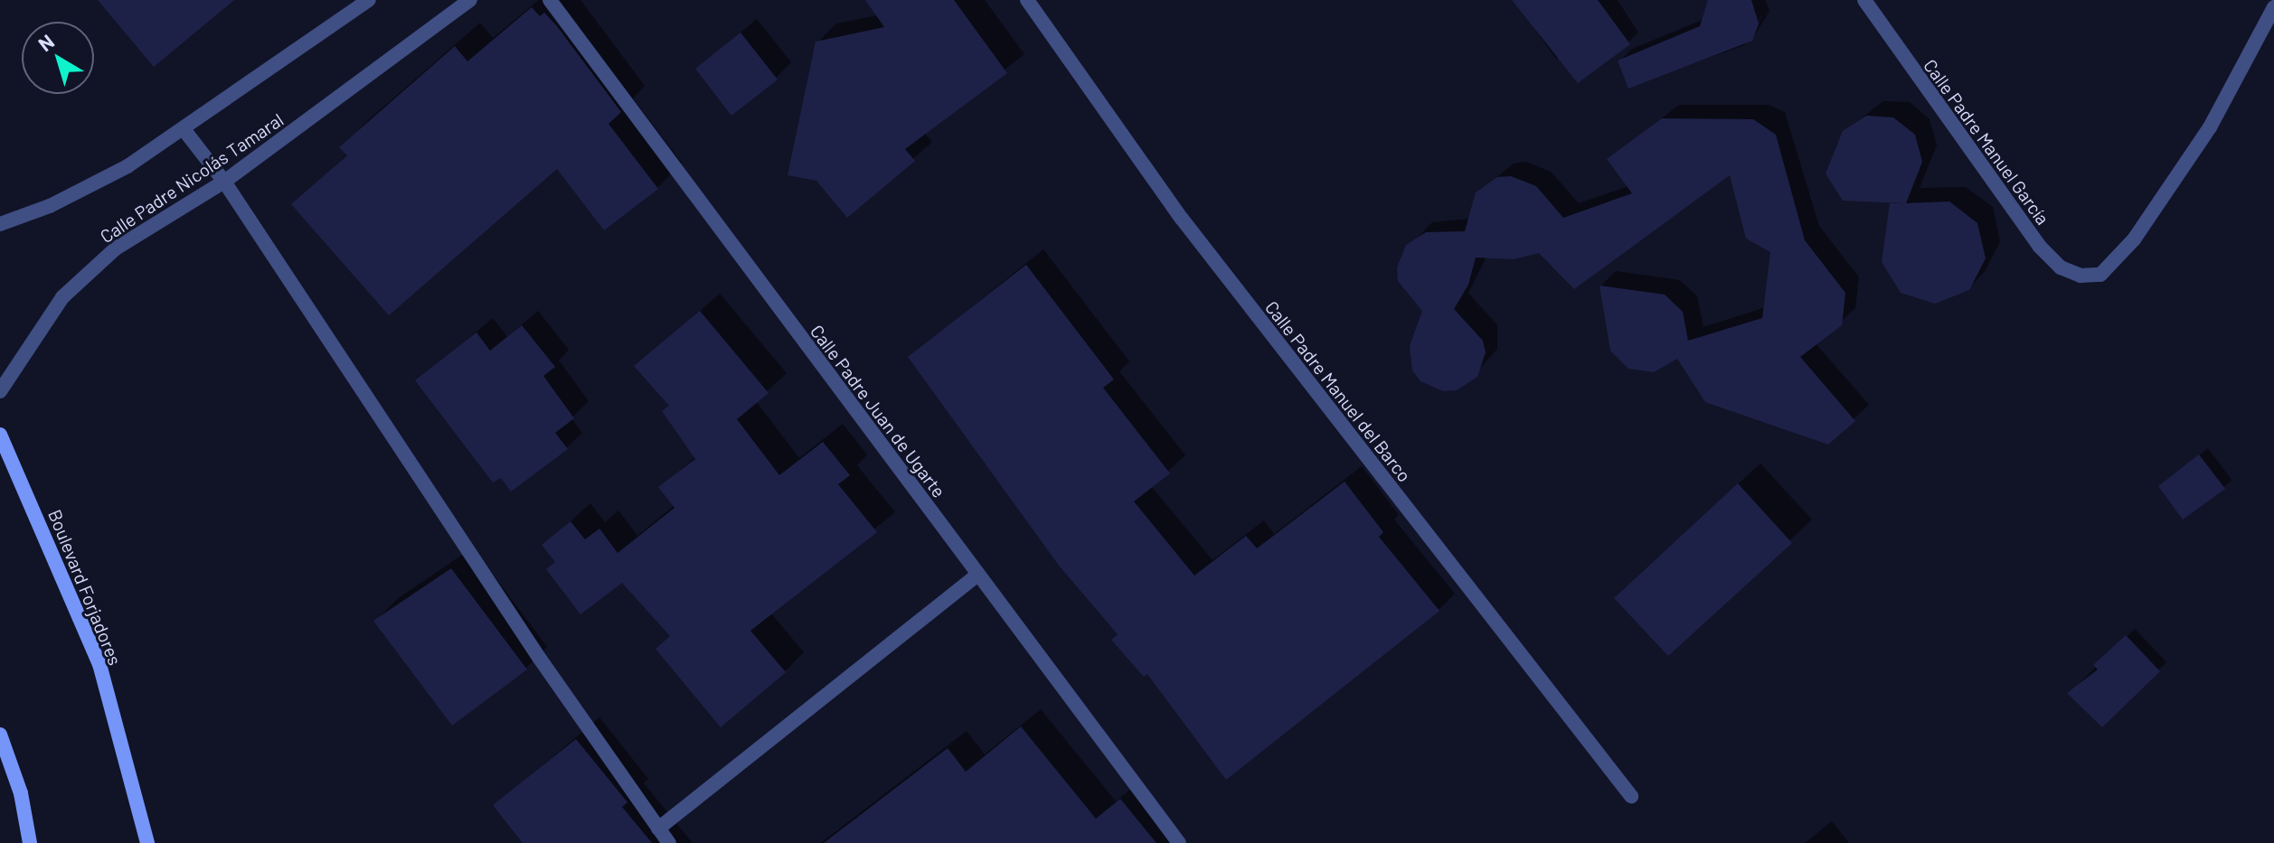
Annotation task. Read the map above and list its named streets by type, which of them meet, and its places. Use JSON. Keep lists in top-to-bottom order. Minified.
{"streets":{"main road":["Boulevard Forjadores"],"street":["Calle Padre Manuel García","Calle Padre Nicolás Tamaral","Calle Padre Manuel del Barco","Calle Padre Juan de Ugarte"]},"north":"top left"}
